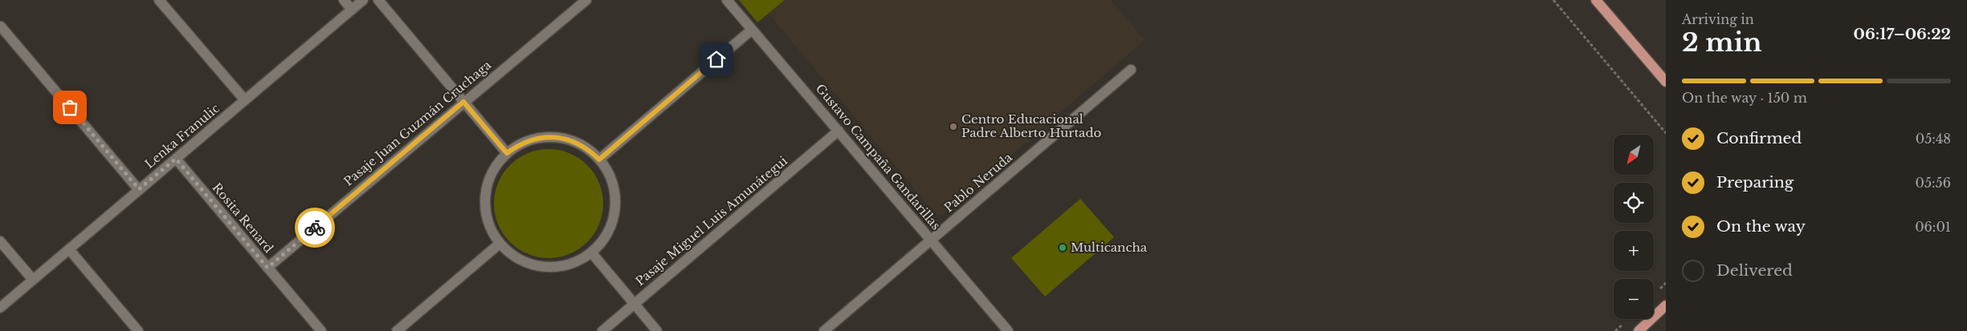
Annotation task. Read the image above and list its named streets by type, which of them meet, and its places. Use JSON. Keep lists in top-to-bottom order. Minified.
{"streets":{"street":["Pasaje Juan Guzmán Cruchaga","Lenka Franulic","Gustavo Campaña Gandarillas","Pablo Neruda","Rosita Renard","Pasaje Miguel Luis Amunátegui"]},"crossings":[["Pasaje Juan Guzmán Cruchaga","Rosita Renard"],["Lenka Franulic","Rosita Renard"],["Gustavo Campaña Gandarillas","Pablo Neruda"],["Gustavo Campaña Gandarillas","Pasaje Miguel Luis Amunátegui"]],"places":["Centro Educacional Padre Alberto Hurtado","Multicancha"],"north":"bottom left","page":{"heading":["2 min","Arriving in","06:17–06:22"],"bar":"On the way · 150 m","list":[["Confirmed","05:48"],["Preparing","05:56"],["On the way","06:01"],"Delivered"],"map_buttons":["+","−"]}}
